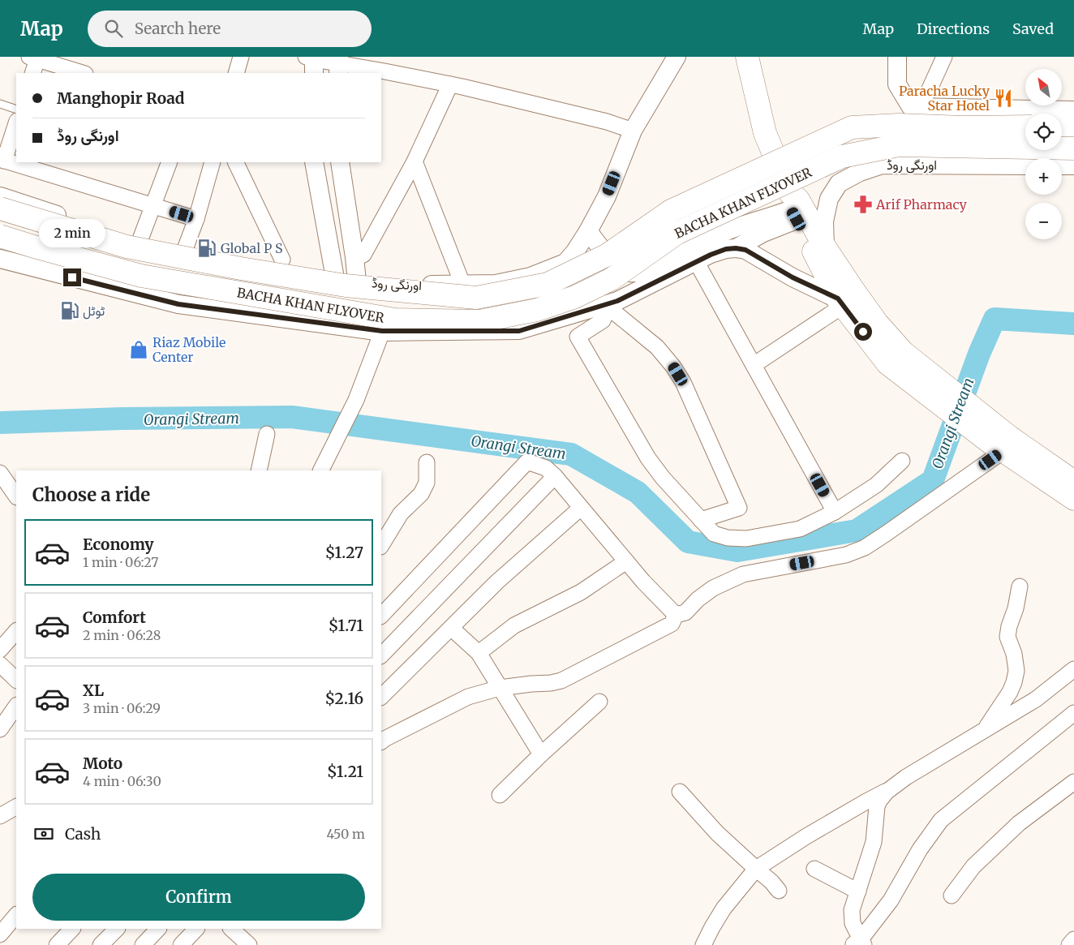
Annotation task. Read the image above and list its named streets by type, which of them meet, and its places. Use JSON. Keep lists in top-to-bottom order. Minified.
{"streets":{"main road":["BACHA KHAN FLYOVER"],"street":["اورنگی روڈ"]},"water":["Orangi Stream"],"places":{"restaurant":["Paracha Lucky Star Hotel"],"pharmacy":["Arif Pharmacy"],"fuel station":["Global P S","ٹوٹل"],"shop":["Riaz Mobile Center"]},"north":"top left","page":{"header":"Map","search":"Search here","nav":["Map","Directions","Saved"],"map_buttons":["+","−"],"banner":["Manghopir Road","اورنگی روڈ"],"bubble":"2 min","heading":"Choose a ride","list":[{"name":"Economy","note":"1 min · 06:27","value":"$1.27"},{"name":"Comfort","note":"2 min · 06:28","value":"$1.71"},{"name":"XL","note":"3 min · 06:29","value":"$2.16"},{"name":"Moto","note":"4 min · 06:30","value":"$1.21"}],"pay":["Cash","450 m"],"buttons":"Confirm"}}
